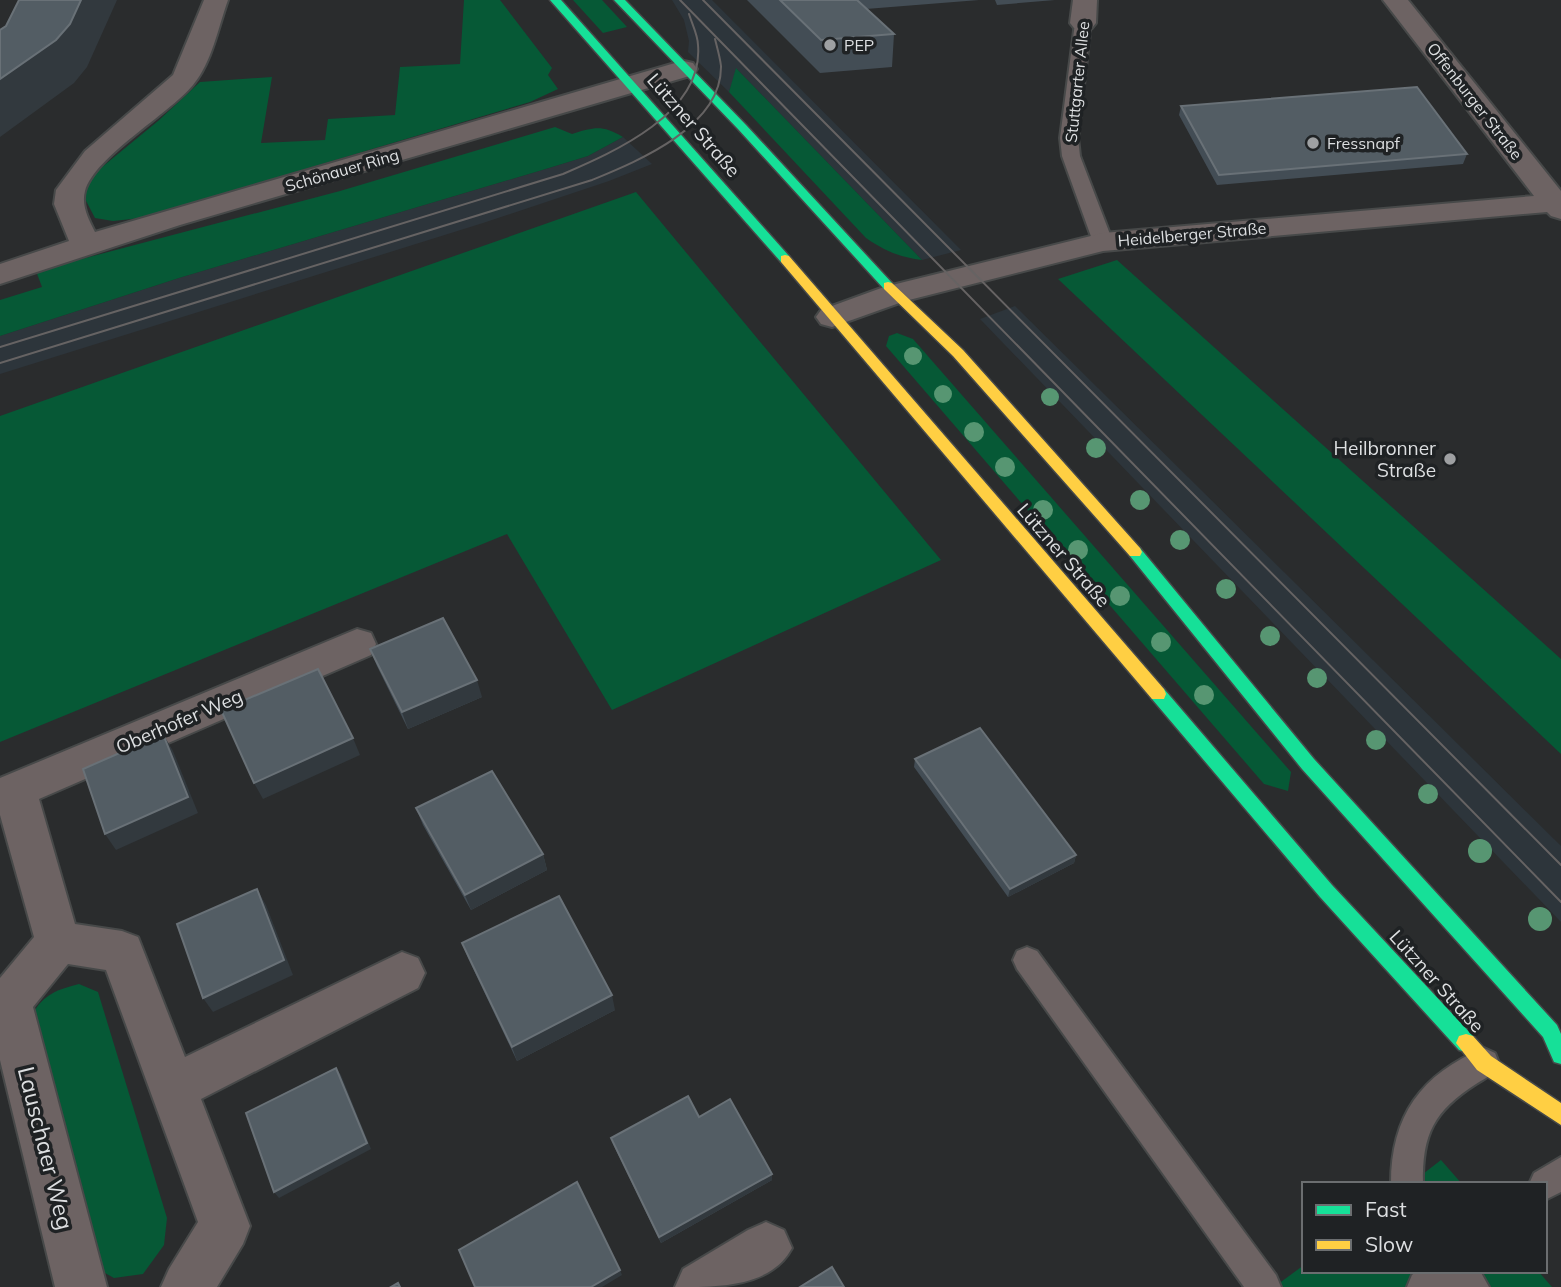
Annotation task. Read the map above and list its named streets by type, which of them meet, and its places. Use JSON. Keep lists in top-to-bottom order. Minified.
{"streets":{"main road":["Lützner Straße"],"street":["Offenburger Straße","Schönauer Ring","Heidelberger Straße","Oberhofer Weg","Lauschaer Weg"],"lane":["Stuttgarter Allee"]},"crossings":[["Stuttgarter Allee","Heidelberger Straße"],["Offenburger Straße","Heidelberger Straße"],["Lützner Straße","Schönauer Ring"],["Lützner Straße","Heidelberger Straße"]],"places":["PEP","Fressnapf","Heilbronner Straße"],"legend":["Fast","Slow"]}
